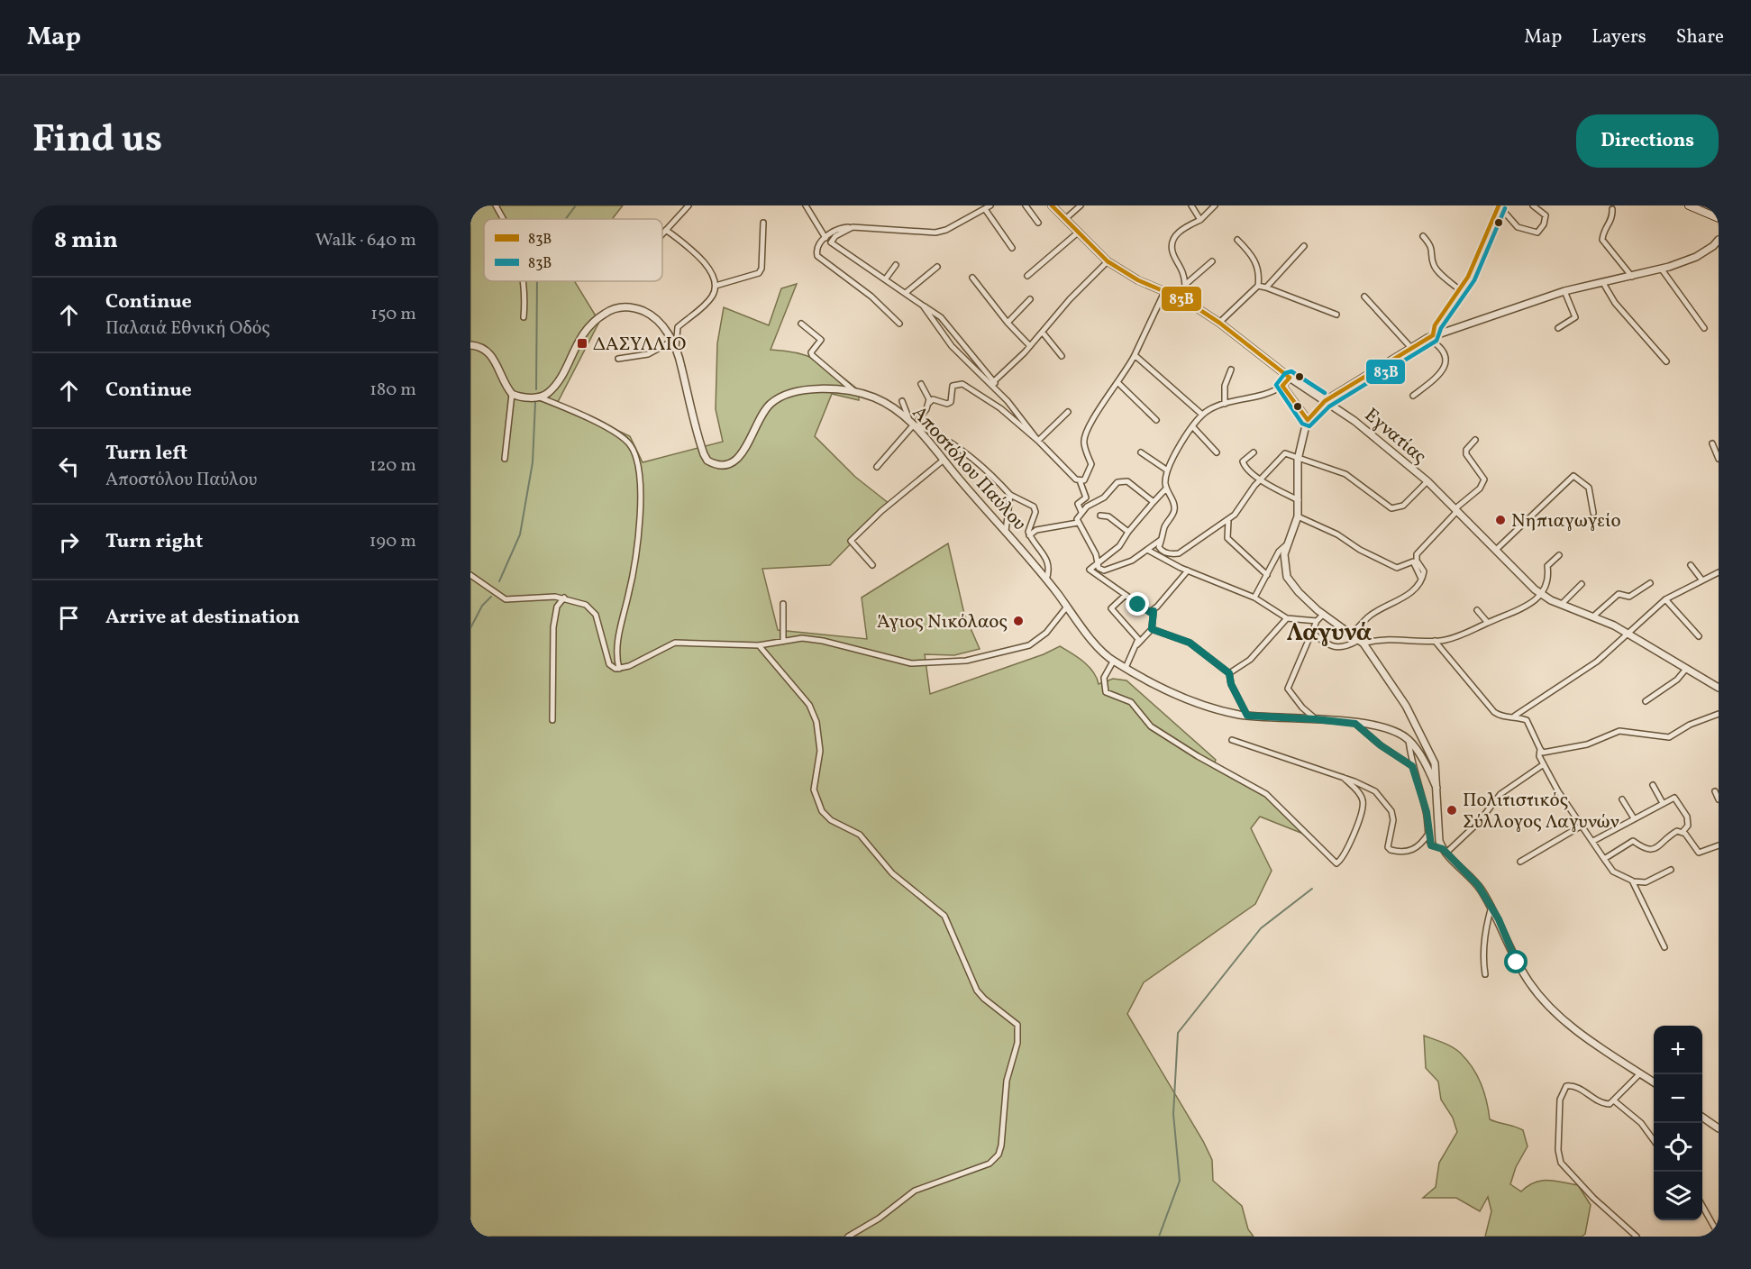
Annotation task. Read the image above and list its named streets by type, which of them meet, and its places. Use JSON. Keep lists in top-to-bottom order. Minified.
{"streets":{"street":["Εγνατίας","Αποστόλου Παύλου"]},"districts":["Λαγυνά"],"places":{"transit":["ΔΑΣΥΛΛΙΟ"],"other":["Νηπιαγωγείο","Άγιος Νικόλαος","Πολιτιστικός Σύλλογος Λαγυνών"]},"lines":["transit line 83Β","transit line 83B"],"legend":["83Β","83B"],"page":{"header":"Map","nav":["Map","Layers","Share"],"title":"Find us","buttons":"Directions","heading":["8 min","Walk · 640 m"],"list":[["Continue","Παλαιά Εθνική Οδός","150 m"],["Continue","180 m"],["Turn left","Αποστόλου Παύλου","120 m"],["Turn right","190 m"],"Arrive at destination"],"map_buttons":["+","−"]}}
